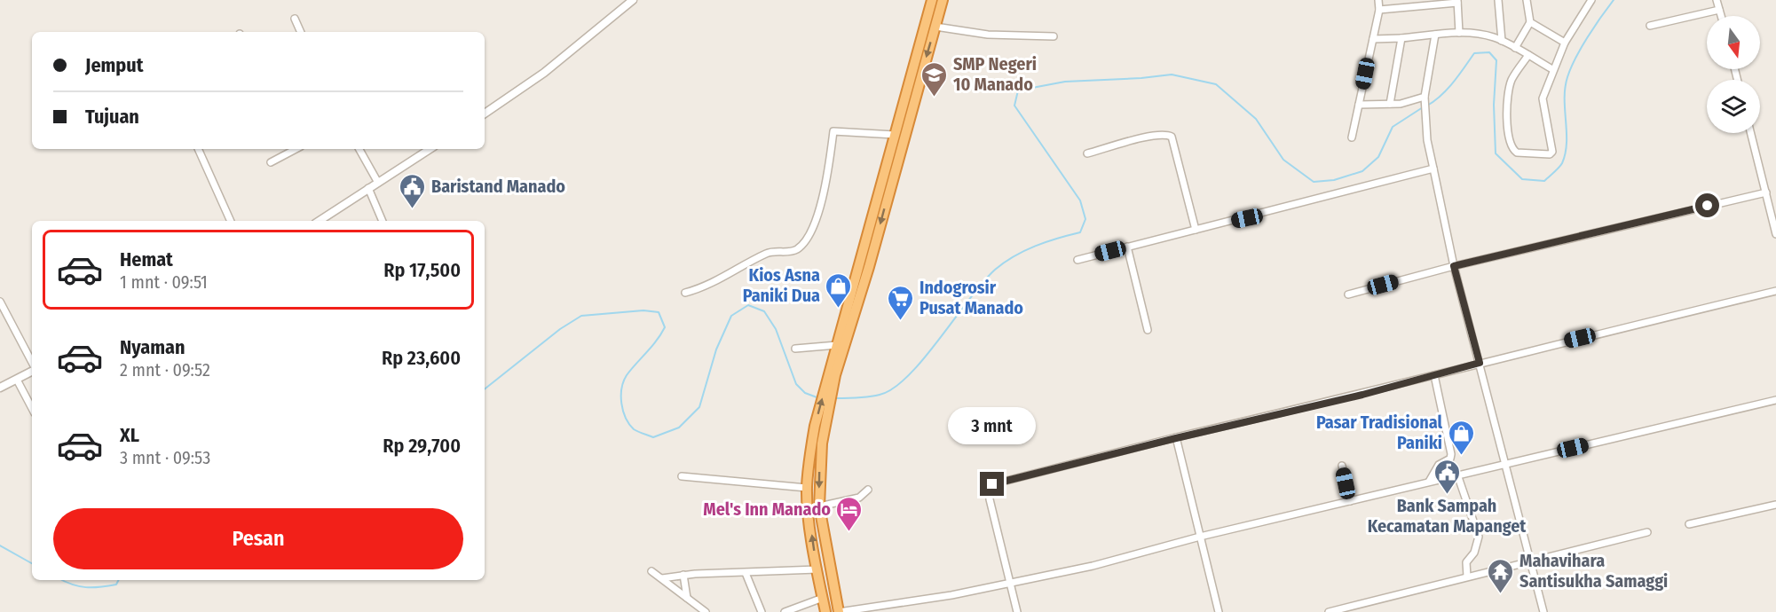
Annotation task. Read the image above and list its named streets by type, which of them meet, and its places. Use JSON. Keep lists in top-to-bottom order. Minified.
{"places":{"school or university":["SMP Negeri 10 Manado"],"public building":["Baristand Manado","Bank Sampah Kecamatan Mapanget"],"shop":["Kios Asna Paniki Dua","Pasar Tradisional Paniki"],"supermarket":["Indogrosir Pusat Manado"],"hotel":["Mel's Inn Manado"],"temple":["Mahavihara Santisukha Samaggi"]},"north":"bottom","page":{"banner":["Jemput","Tujuan"],"list":[{"name":"Hemat","note":"1 mnt · 09:51","value":"Rp 17,500"},{"name":"Nyaman","note":"2 mnt · 09:52","value":"Rp 23,600"},{"name":"XL","note":"3 mnt · 09:53","value":"Rp 29,700"}],"bubble":"3 mnt","buttons":"Pesan"}}
